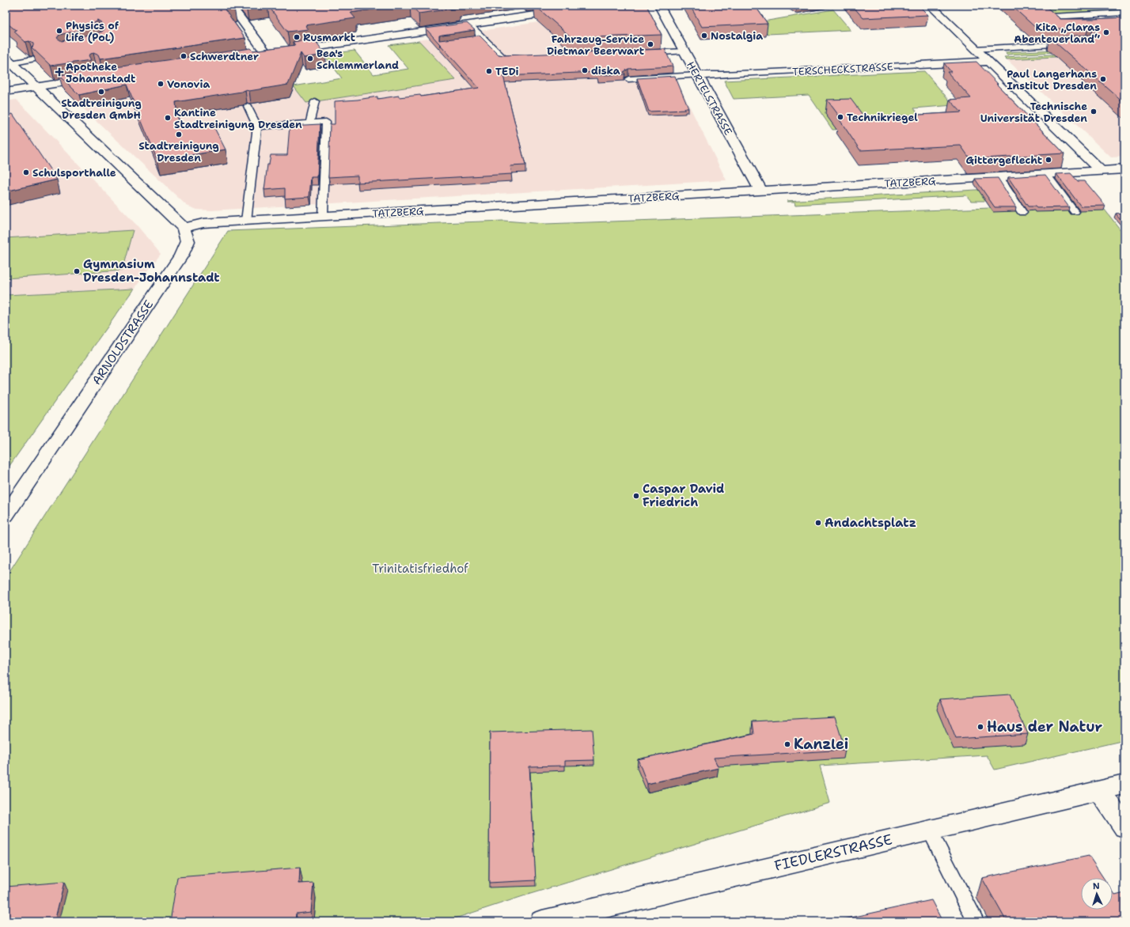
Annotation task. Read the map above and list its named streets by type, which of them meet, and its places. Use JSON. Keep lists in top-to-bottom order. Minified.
{"streets":{"street":["TERSCHECKSTRASSE","HERTELSTRASSE","TATZBERG","ARNOLDSTRASSE","FIEDLERSTRASSE"]},"crossings":[["TERSCHECKSTRASSE","HERTELSTRASSE"],["HERTELSTRASSE","TATZBERG"],["TATZBERG","ARNOLDSTRASSE"]],"parks":["Trinitatisfriedhof"],"places":{"other":["Physics of Life (PoL)","Kita „Claras Abenteuerland“","Nostalgia","Rusmarkt","Fahrzeug-Service Dietmar Beerwart","Schwerdtner","Bea's Schlemmerland","diska","TEDi","Paul Langerhans Institut Dresden","Vonovia","Stadtreinigung Dresden GmbH","Technische Universität Dresden","Technikriegel","Kantine Stadtreinigung Dresden","Stadtreinigung Dresden","Gittergeflecht","Schulsporthalle","Gymnasium Dresden-Johannstadt","Caspar David Friedrich","Andachtsplatz","Haus der Natur","Kanzlei"],"health":["Apotheke Johannstadt"]},"north":"top"}
